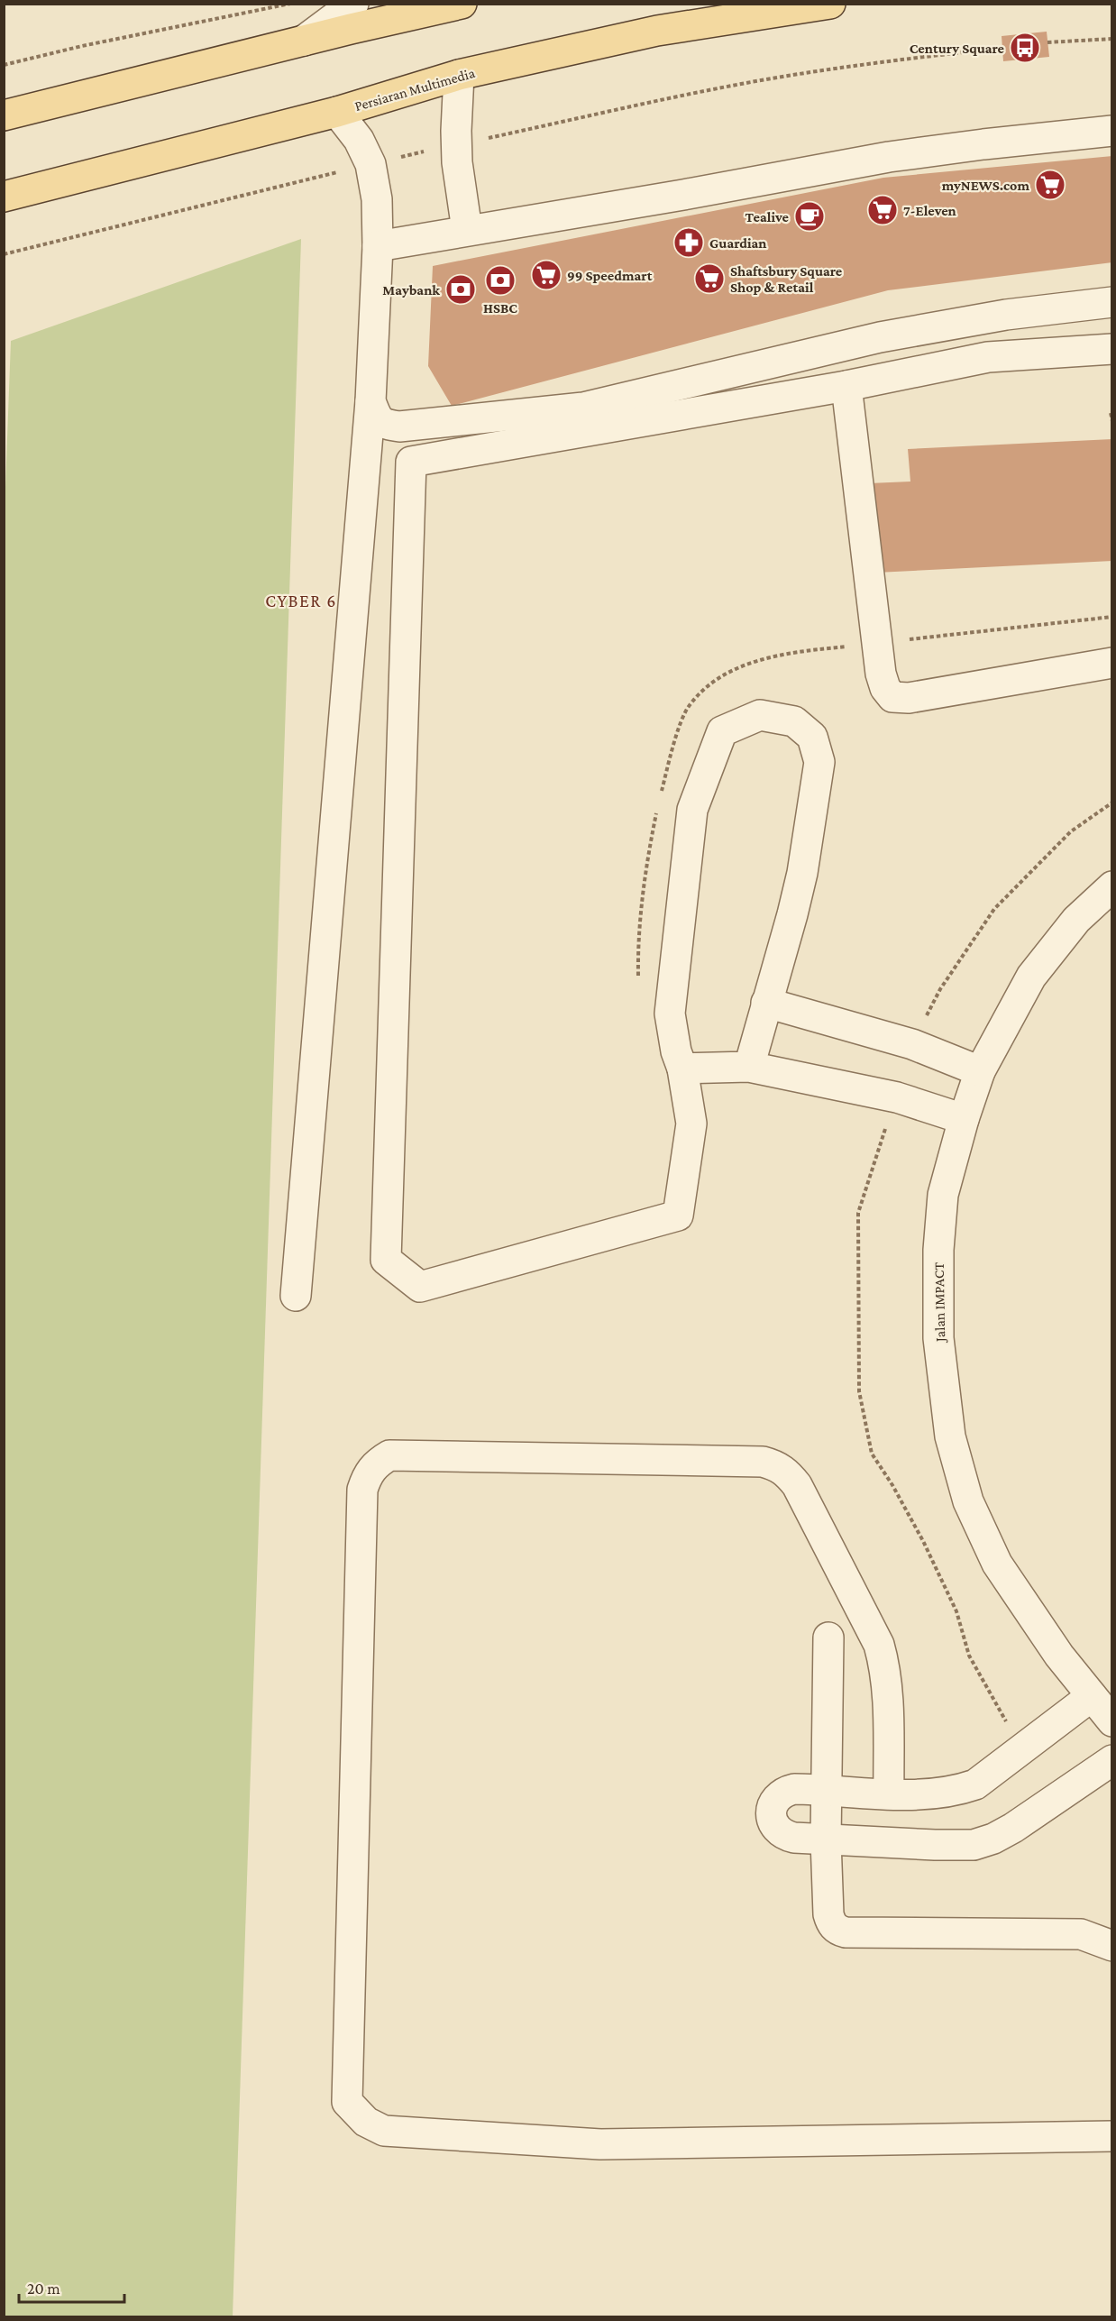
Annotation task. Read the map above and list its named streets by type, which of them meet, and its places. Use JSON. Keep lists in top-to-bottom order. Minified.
{"streets":{"main road":["Persiaran Multimedia"],"street":["Jalan IMPACT"]},"districts":["CYBER 6"],"places":{"bus stop":["Century Square"],"supermarket":["myNEWS.com","7-Eleven","99 Speedmart","Shaftsbury Square Shop & Retail"],"cafe":["Tealive"],"pharmacy":["Guardian"],"bank":["HSBC","Maybank"]},"scale_bar":"20 m"}
